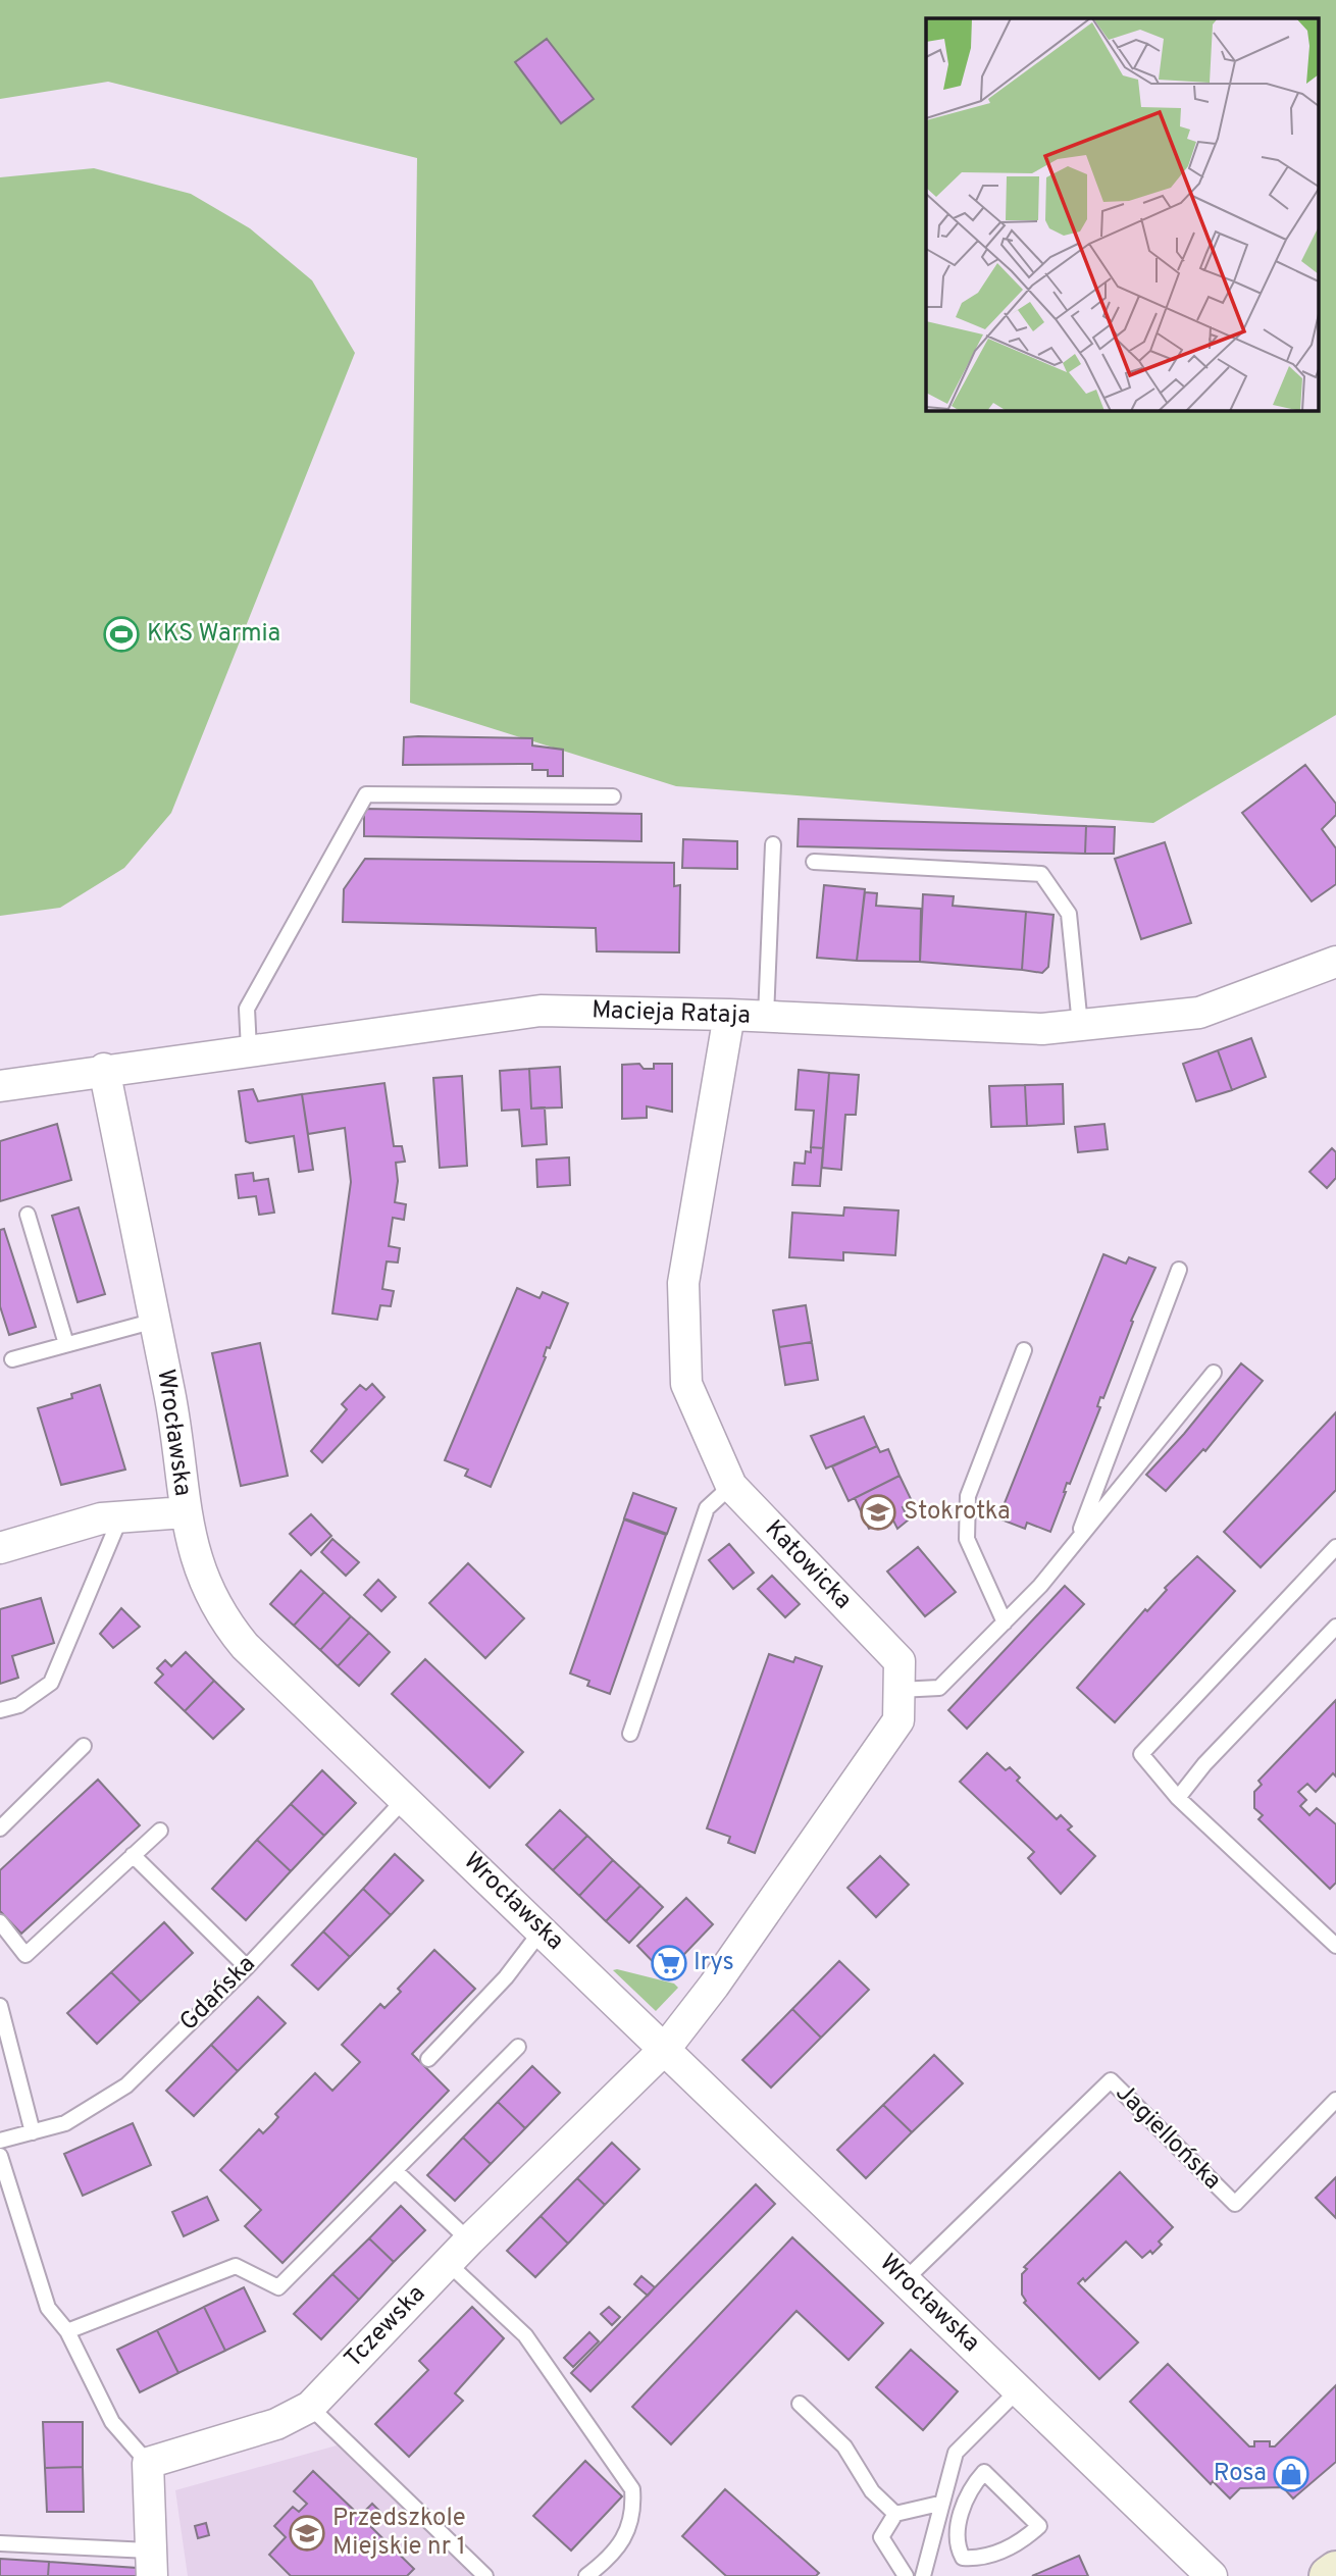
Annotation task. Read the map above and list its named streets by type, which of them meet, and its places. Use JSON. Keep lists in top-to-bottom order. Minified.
{"streets":{"street":["Macieja Rataja","Wrocławska","Katowicka","Tczewska"],"lane":["Gdańska","Jagiellońska"]},"crossings":[["Macieja Rataja","Wrocławska"],["Macieja Rataja","Katowicka"],["Wrocławska","Katowicka"],["Wrocławska","Gdańska"],["Wrocławska","Jagiellońska"],["Wrocławska","Tczewska"],["Katowicka","Tczewska"]],"places":{"sports":["KKS Warmia"],"school or university":["Stokrotka","Przedszkole Miejskie nr 1"],"supermarket":["Irys"],"shop":["Rosa"]}}
